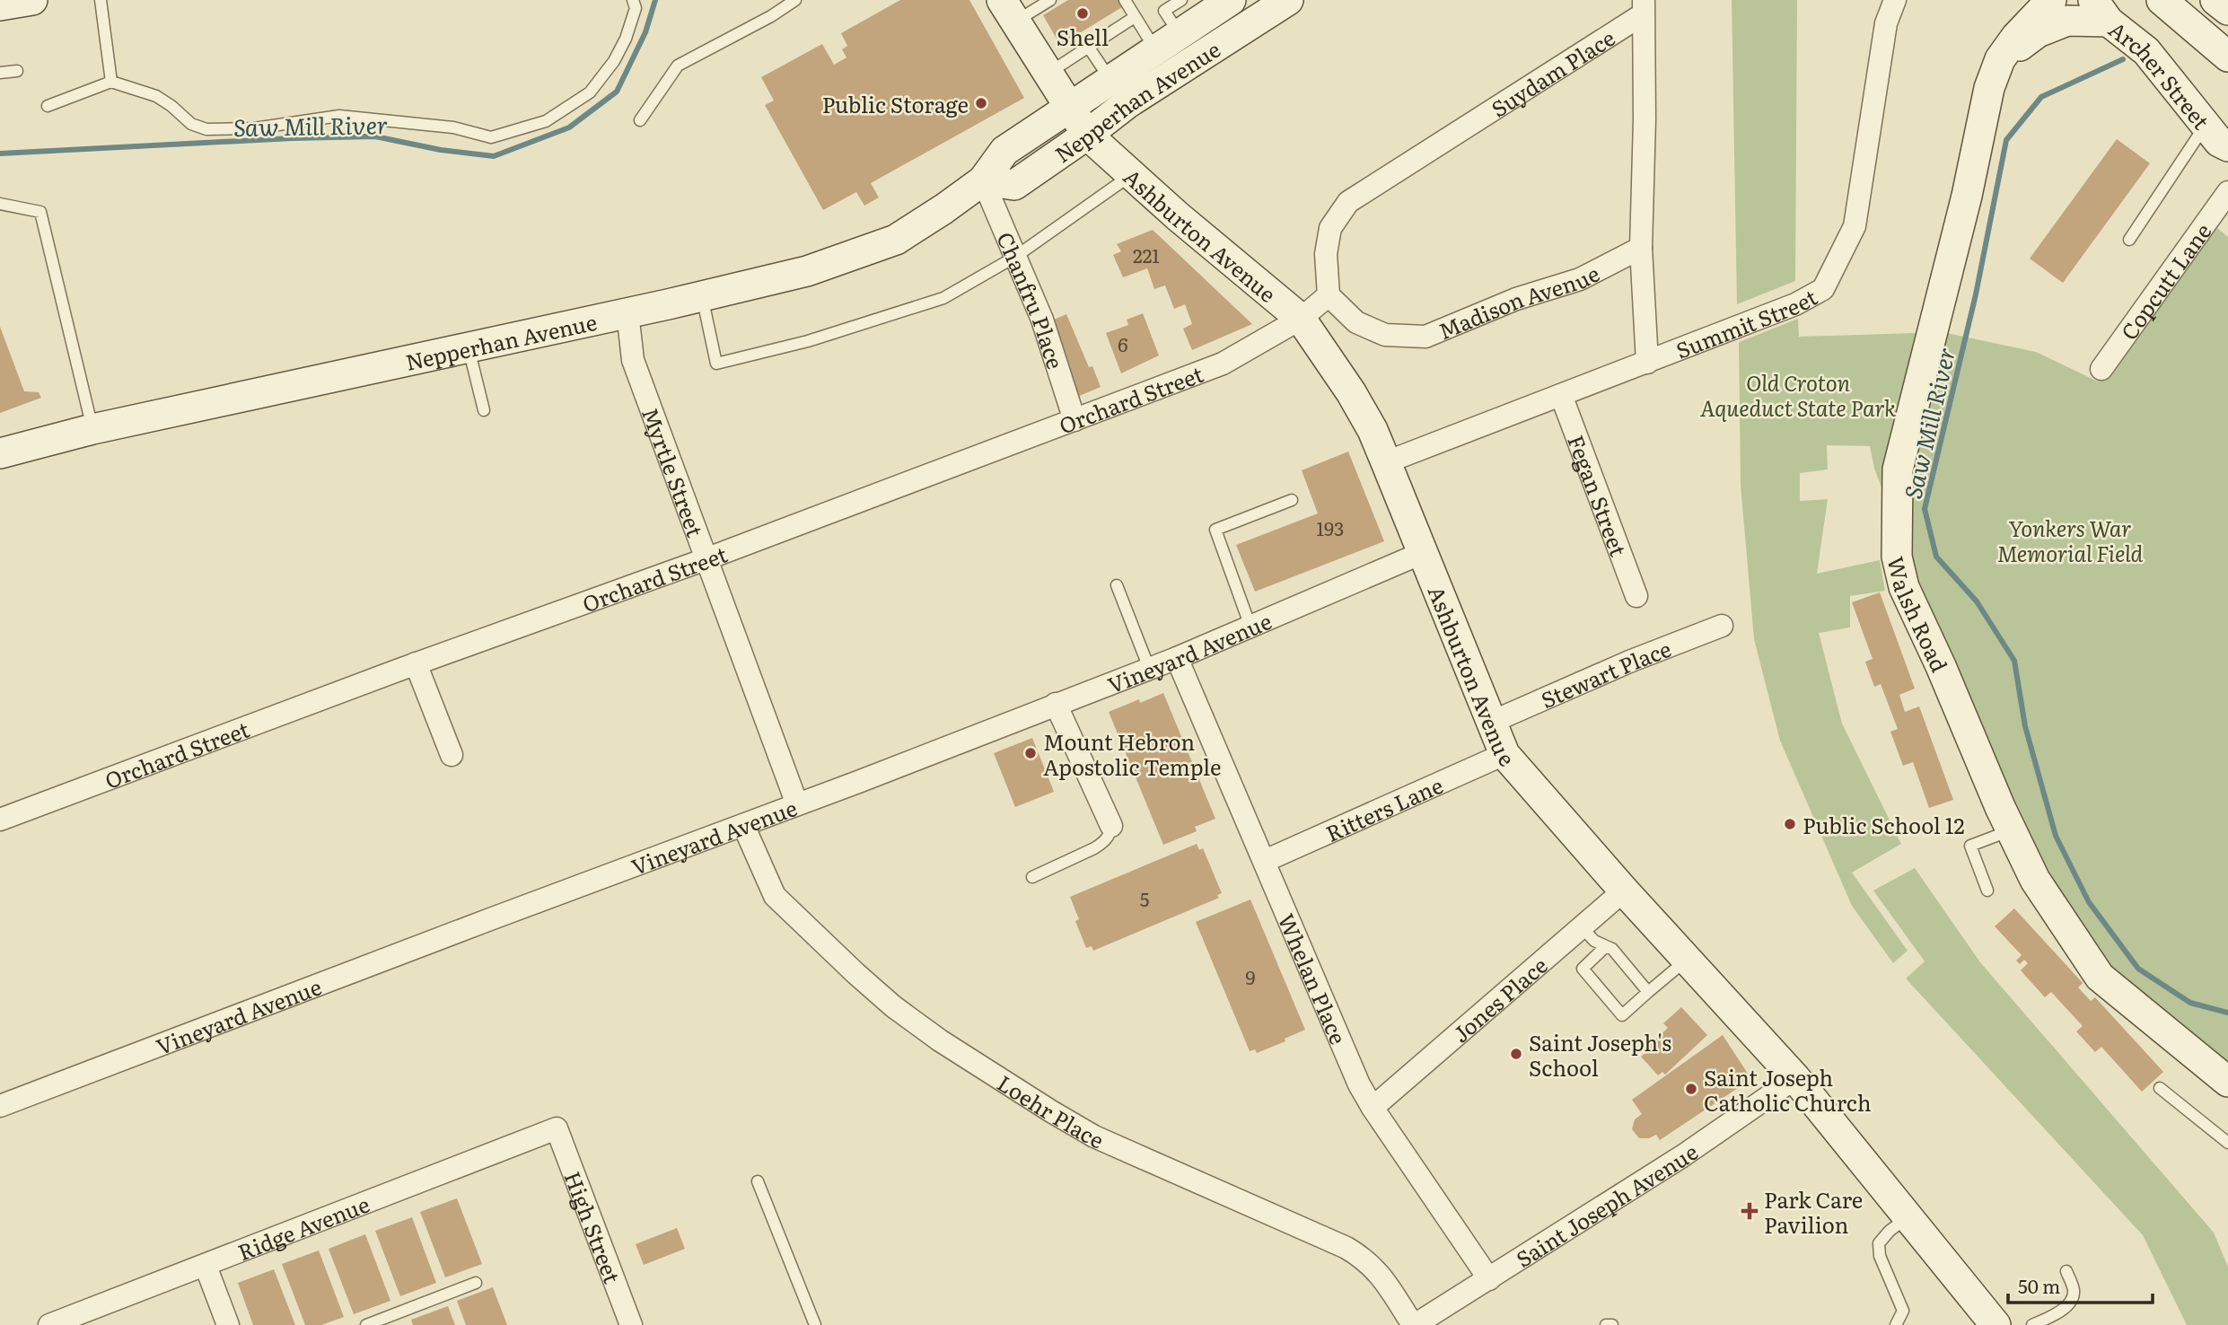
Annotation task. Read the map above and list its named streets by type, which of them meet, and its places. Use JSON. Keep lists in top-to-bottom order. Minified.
{"streets":{"main road":["Archer Street","Nepperhan Avenue","Ashburton Avenue","Walsh Road"],"street":["Suydam Place","Copcutt Lane","Chanfru Place","Madison Avenue","Summit Street","Orchard Street","Myrtle Street","Fegan Street","Vineyard Avenue","Stewart Place","Ritters Lane","Whelan Place","Jones Place","Loehr Place","Saint Joseph Avenue","Ridge Avenue","High Street"]},"crossings":[["Suydam Place","Madison Avenue"],["Suydam Place","Summit Street"],["Nepperhan Avenue","Ashburton Avenue"],["Nepperhan Avenue","Chanfru Place"],["Nepperhan Avenue","Myrtle Street"],["Ashburton Avenue","Summit Street"],["Ashburton Avenue","Orchard Street"],["Ashburton Avenue","Vineyard Avenue"],["Ashburton Avenue","Stewart Place"],["Ashburton Avenue","Ritters Lane"],["Ashburton Avenue","Jones Place"],["Ashburton Avenue","Saint Joseph Avenue"],["Chanfru Place","Orchard Street"],["Summit Street","Fegan Street"],["Orchard Street","Myrtle Street"],["Myrtle Street","Vineyard Avenue"],["Vineyard Avenue","Whelan Place"],["Vineyard Avenue","Loehr Place"],["Ritters Lane","Whelan Place"],["Whelan Place","Jones Place"],["Whelan Place","Saint Joseph Avenue"],["Loehr Place","Saint Joseph Avenue"],["Ridge Avenue","High Street"]],"water":["Saw Mill River"],"parks":["Old Croton Aqueduct State Park","Yonkers War Memorial Field"],"places":{"other":["Shell","Public Storage","Mount Hebron Apostolic Temple","Public School 12","Saint Joseph's School","Saint Joseph Catholic Church"],"health":["Park Care Pavilion"]},"house_numbers":["221","6","193","5","9"],"scale_bar":"50 m"}
